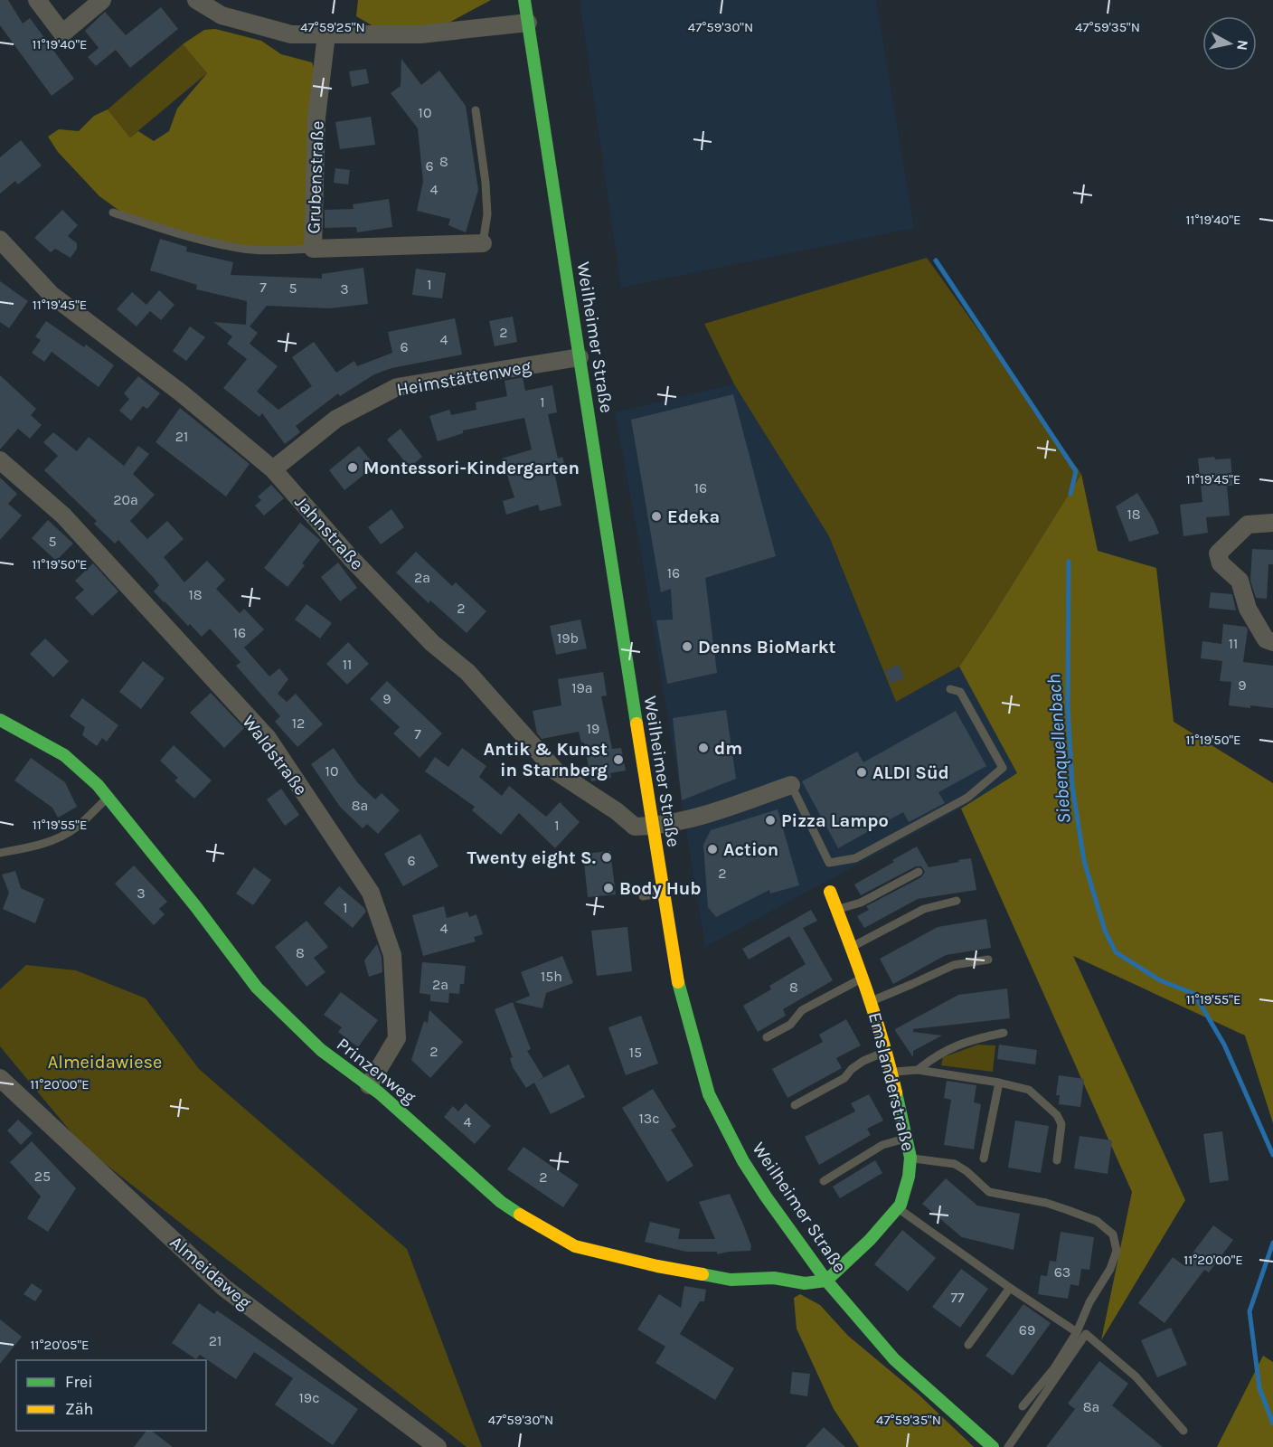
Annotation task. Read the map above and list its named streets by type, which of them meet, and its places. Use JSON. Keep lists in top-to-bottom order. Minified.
{"streets":{"main road":["Weilheimer Straße","Prinzenweg","Emslanderstraße"],"street":["Grubenstraße","Heimstättenweg","Jahnstraße","Waldstraße","Almeidaweg"]},"crossings":[["Weilheimer Straße","Heimstättenweg"],["Weilheimer Straße","Jahnstraße"],["Weilheimer Straße","Prinzenweg"],["Weilheimer Straße","Emslanderstraße"],["Heimstättenweg","Jahnstraße"],["Waldstraße","Prinzenweg"],["Prinzenweg","Emslanderstraße"]],"water":["Siebenquellenbach"],"parks":["Almeidawiese"],"places":["Montessori-Kindergarten","Edeka","Denns BioMarkt","dm","Antik & Kunst in Starnberg","ALDI Süd","Pizza Lampo","Action","Twenty eight S.","Body Hub"],"house_numbers":["10","8","6","4","1","7","5","3","2","4","6","1","21","16","20a","18","5","16","2a","18","2","16","19b","11","11","9","19a","9","12","19","7","10","8a","1","6","2","3","1","4","8","15h","2a","8","2","15","13c","4","25","2","63","77","69","21","19c","8a"],"legend":["Frei","Zäh"],"north":"right","coordinates":["47°59'25\"N","47°59'30\"N","47°59'35\"N","11°19'40\"E","11°19'45\"E","11°19'50\"E","11°19'55\"E","11°20'00\"E","11°20'05\"E"]}
